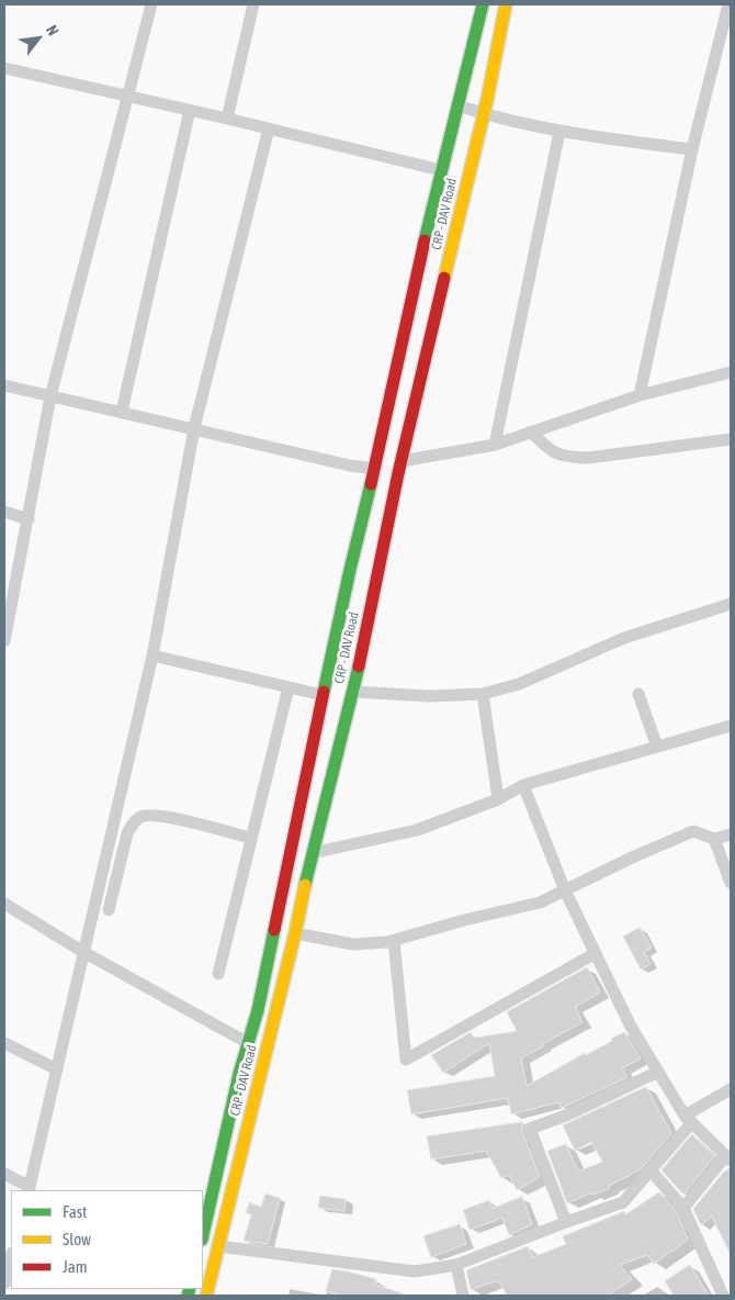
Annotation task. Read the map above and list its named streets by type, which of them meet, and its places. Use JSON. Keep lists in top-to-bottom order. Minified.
{"streets":{"street":["CRP - DAV Road"]},"legend":["Fast","Slow","Jam"],"north":"top right"}
